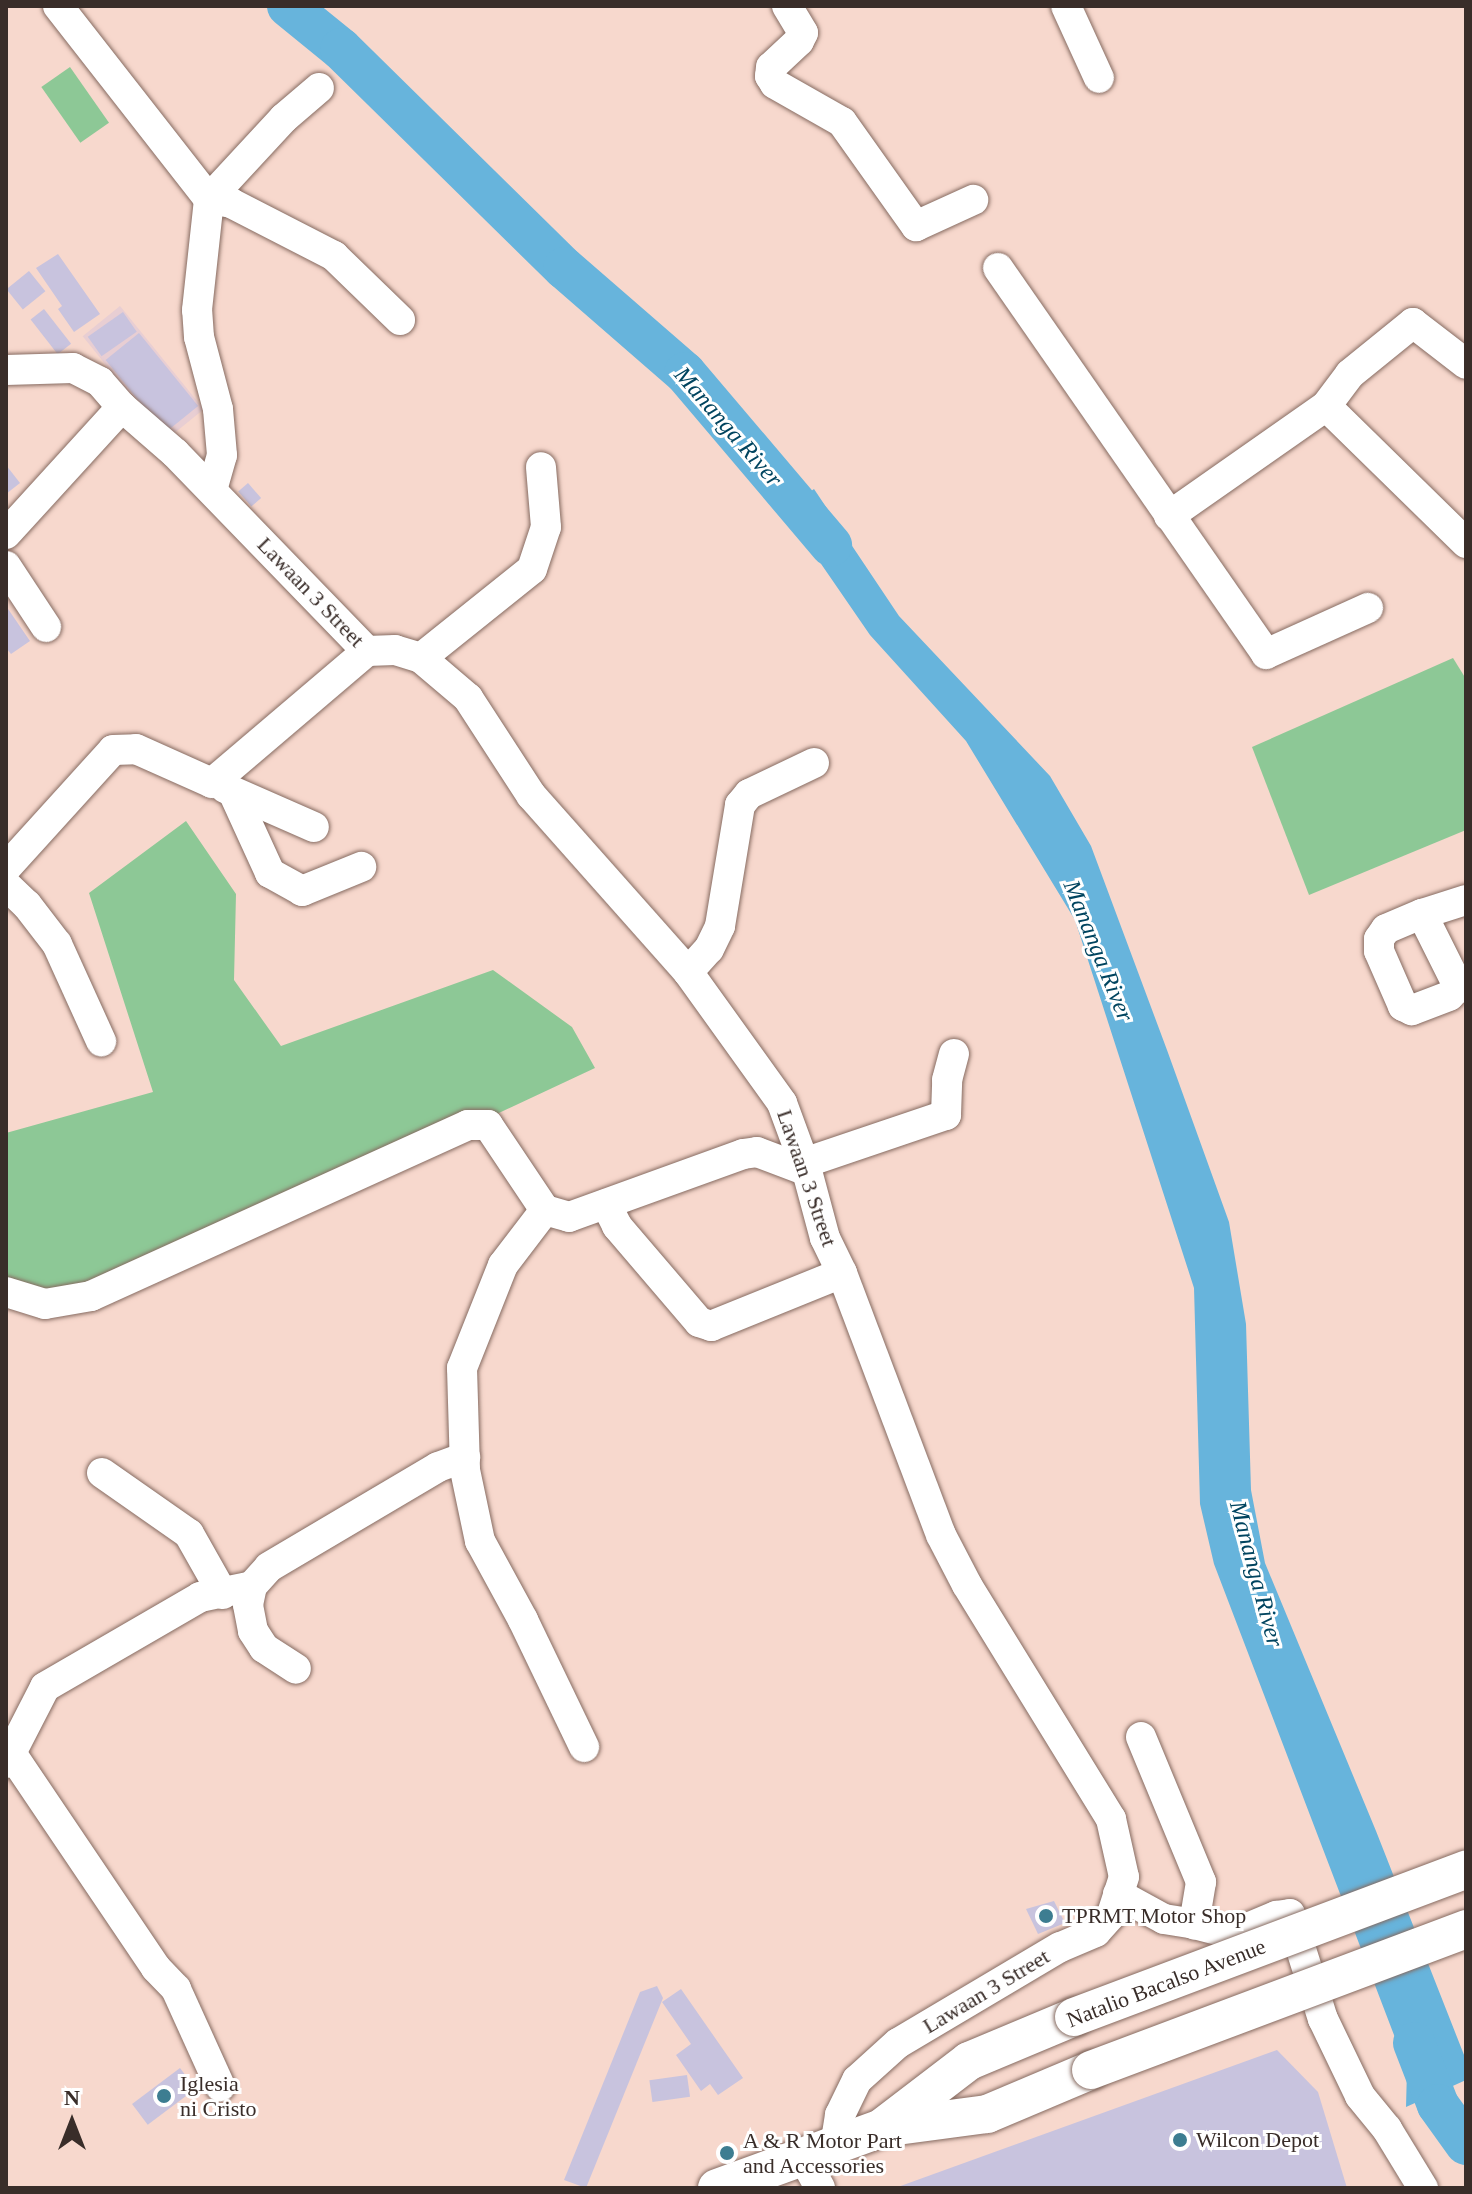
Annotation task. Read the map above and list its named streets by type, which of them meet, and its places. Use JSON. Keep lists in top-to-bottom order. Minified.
{"streets":{"main road":["Natalio Bacalso Avenue"],"street":["Lawaan 3 Street"]},"crossings":[["Lawaan 3 Street","Natalio Bacalso Avenue"]],"water":["Mananga River"],"places":["TPRMT Motor Shop","Iglesia ni Cristo","Wilcon Depot","A & R Motor Part and Accessories"],"north":"top"}
